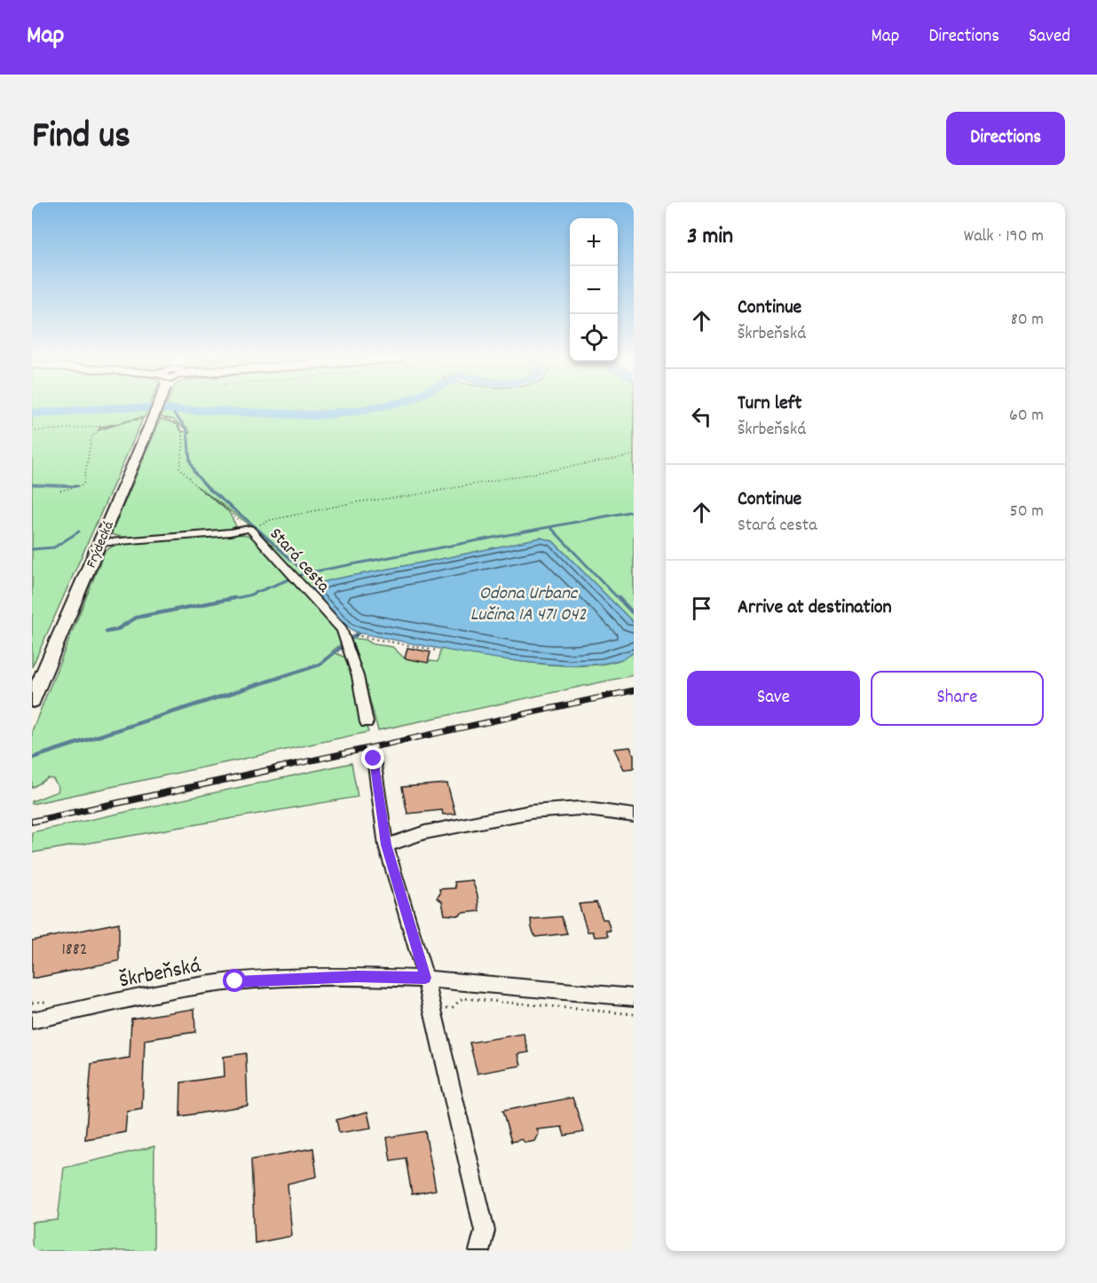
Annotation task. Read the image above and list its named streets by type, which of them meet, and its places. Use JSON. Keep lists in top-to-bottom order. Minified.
{"streets":{"main road":["Frýdecká"],"street":["Stará cesta","Škrbeňská"]},"crossings":[["Frýdecká","Stará cesta"]],"water":["Odona Urbanc Lučina 1A 471 042"],"house_numbers":["1882"],"page":{"header":"Map","nav":["Map","Directions","Saved"],"title":"Find us","buttons":["Directions",["Save","Share"]],"heading":["3 min","Walk · 190 m"],"map_buttons":["+","−"],"list":[["Continue","Škrbeňská","80 m"],["Turn left","Škrbeňská","60 m"],["Continue","Stará cesta","50 m"],"Arrive at destination"]}}
